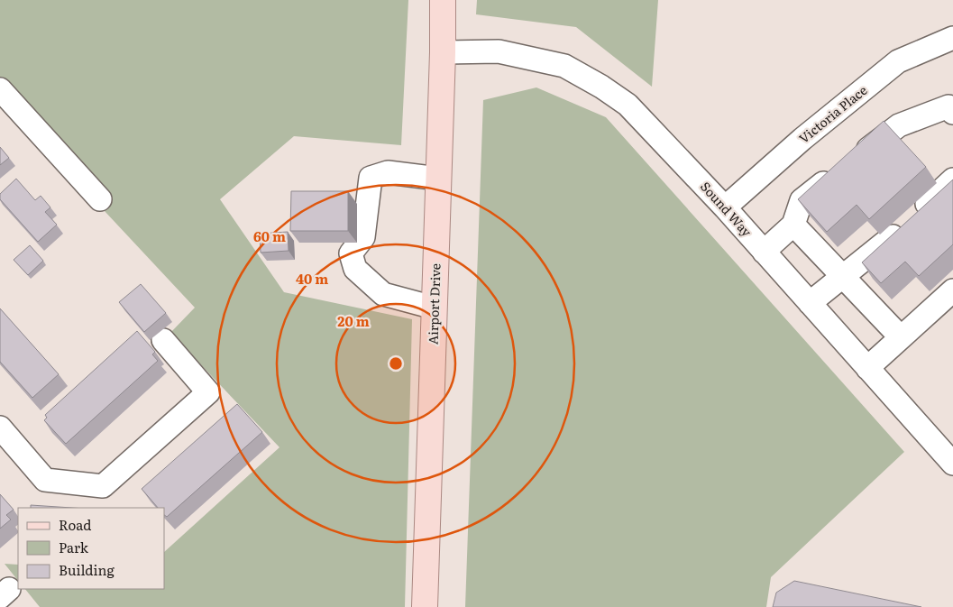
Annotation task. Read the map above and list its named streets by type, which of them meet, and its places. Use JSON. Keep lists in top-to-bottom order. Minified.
{"streets":{"main road":["Airport Drive"],"street":["Victoria Place","Sound Way"]},"crossings":[["Victoria Place","Sound Way"],["Sound Way","Airport Drive"]],"legend":["Road","Park","Building"],"rings":["60 m","40 m","20 m"]}
